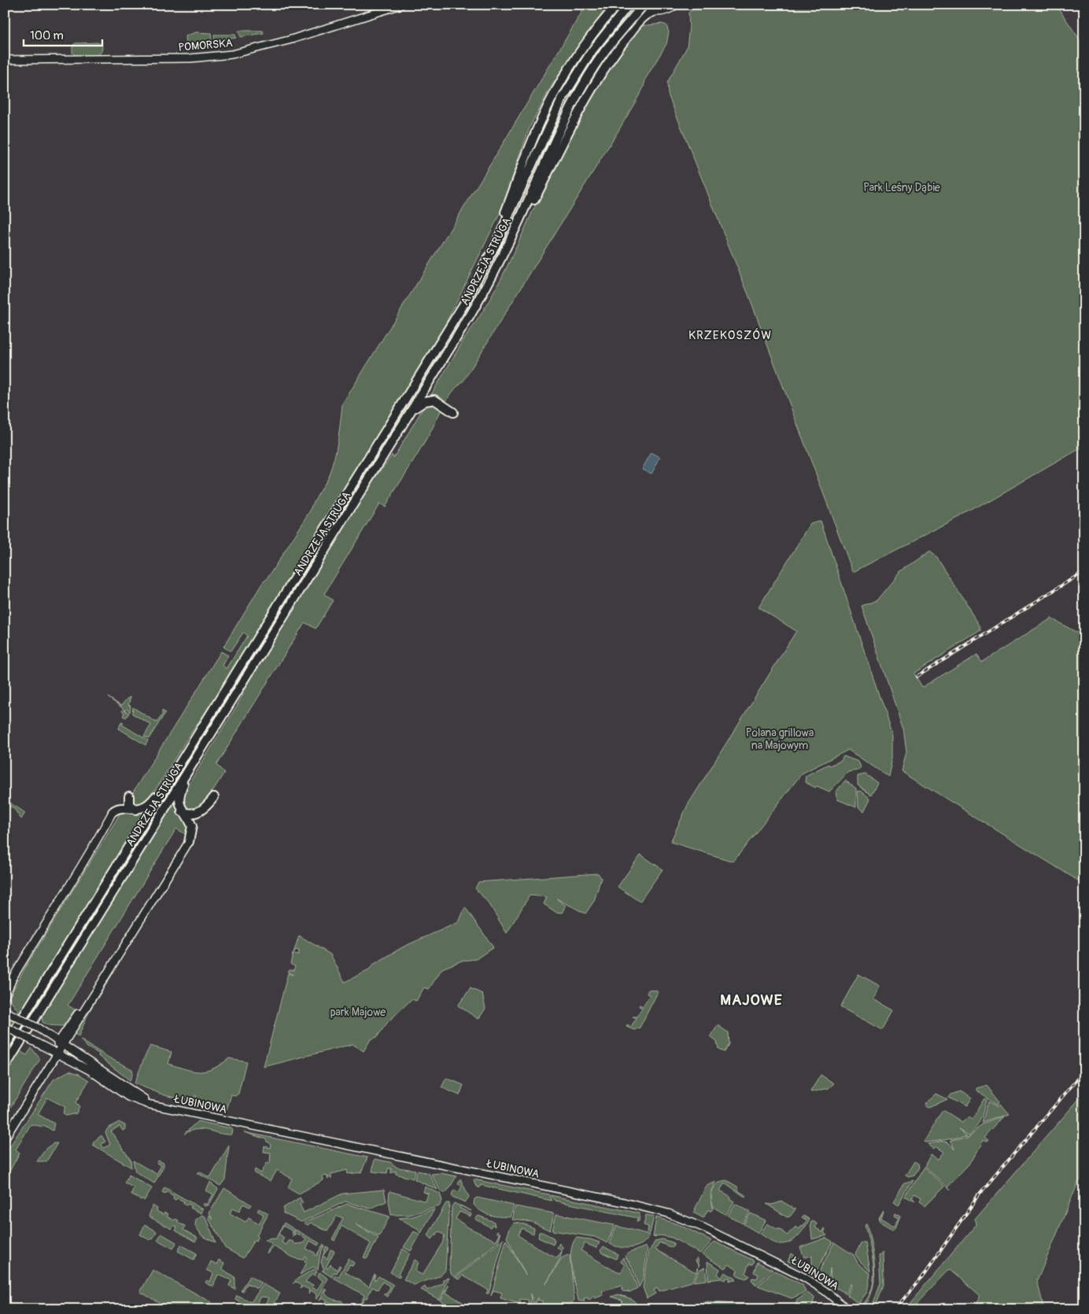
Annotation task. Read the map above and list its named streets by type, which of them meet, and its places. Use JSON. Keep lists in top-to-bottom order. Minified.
{"streets":{"main road":["ANDRZEJA STRUGA"],"street":["POMORSKA","ŁUBINOWA"]},"districts":["KRZEKOSZÓW","MAJOWE"],"parks":["Park Leśny Dąbie","Polana grillowa na Majowym","park Majowe"],"scale_bar":"100 m"}
